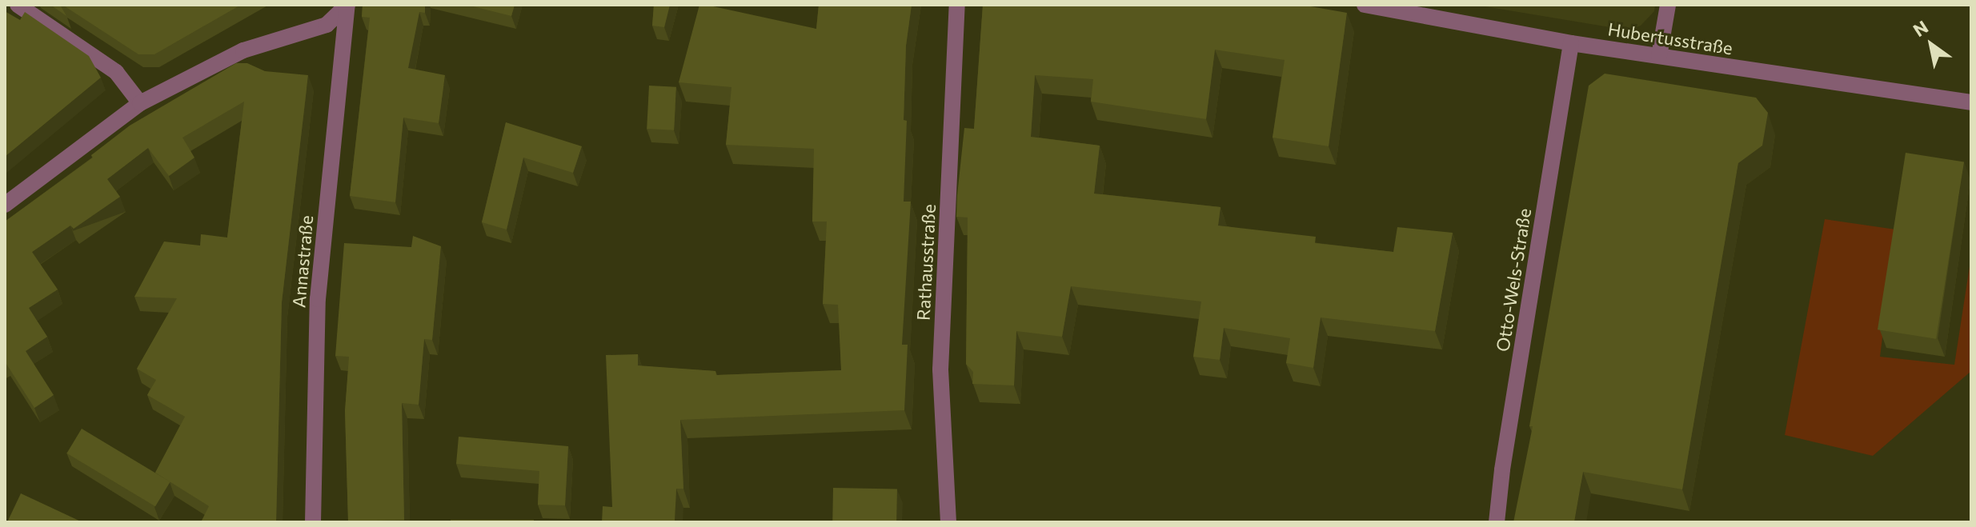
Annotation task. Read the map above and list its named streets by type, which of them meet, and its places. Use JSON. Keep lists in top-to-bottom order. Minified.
{"streets":{"street":["Hubertusstraße","Annastraße","Rathausstraße","Otto-Wels-Straße"]},"crossings":[["Hubertusstraße","Otto-Wels-Straße"]],"north":"top left"}
